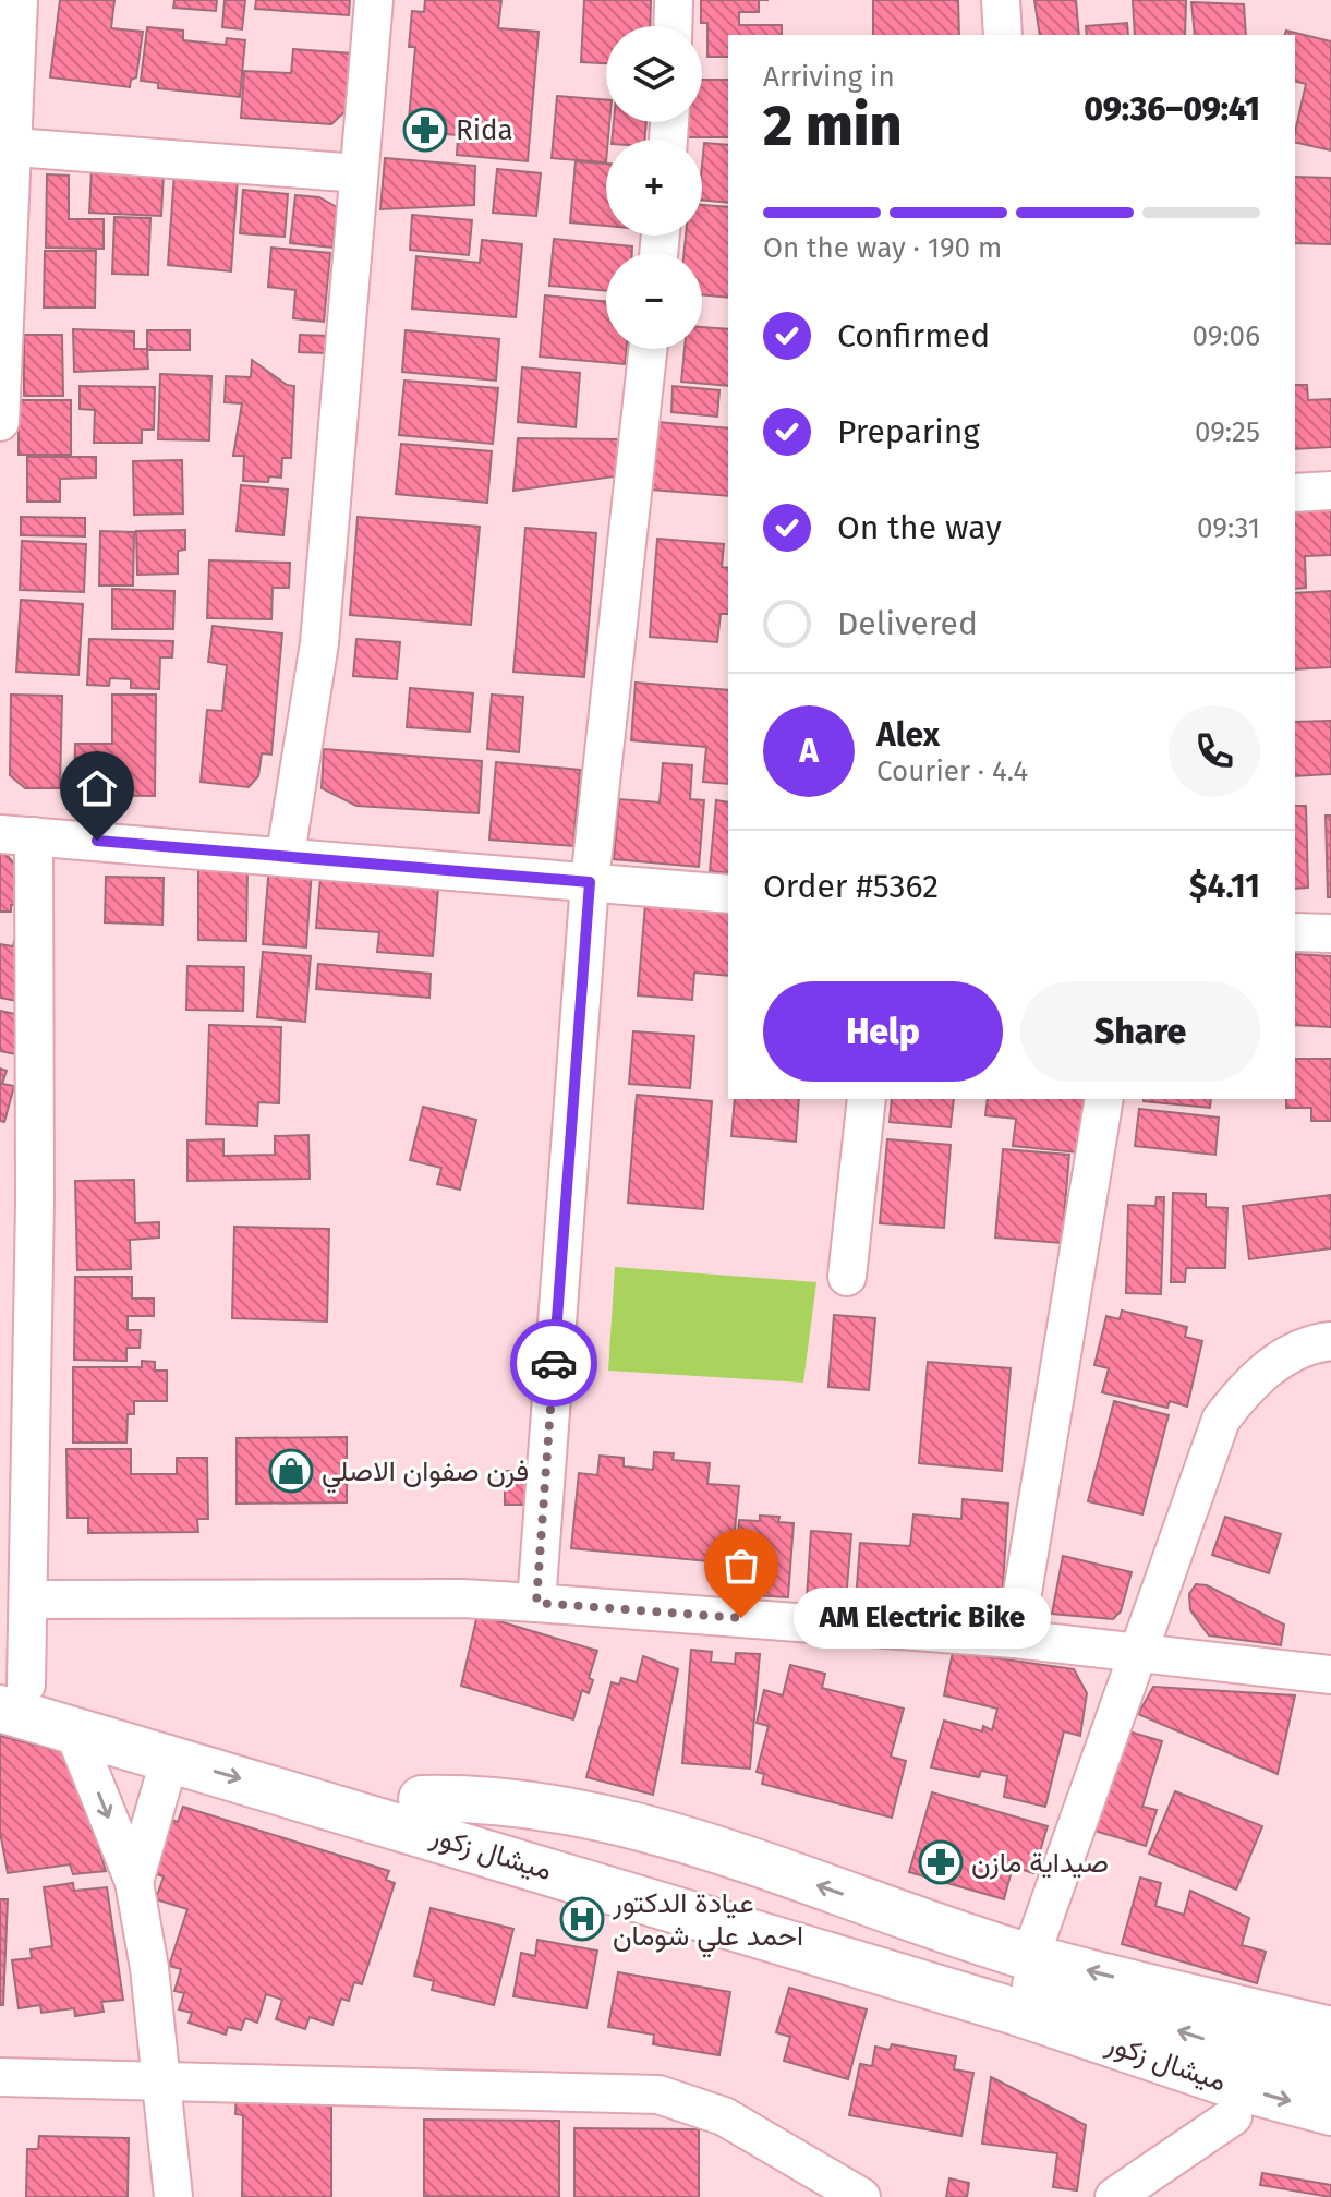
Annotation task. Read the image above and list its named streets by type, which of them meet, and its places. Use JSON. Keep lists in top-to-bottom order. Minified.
{"streets":{"main road":["ميشال زكور"]},"places":{"pharmacy":["Rida","صيداية مازن"],"shop":["فرن صفوان الاصلي"],"other":["AM Electric Bike"],"hospital":["عيادة الدكتور احمد علي شومان"]},"page":{"map_buttons":["+","−"],"heading":["2 min","Arriving in","09:36–09:41"],"panel":["Alex","Courier · 4.4","Order #5362","$4.11"],"bar":"On the way · 190 m","list":[["Confirmed","09:06"],["Preparing","09:25"],["On the way","09:31"],"Delivered"],"round":"A","buttons":["Help","Share"],"bubble":"AM Electric Bike"}}
